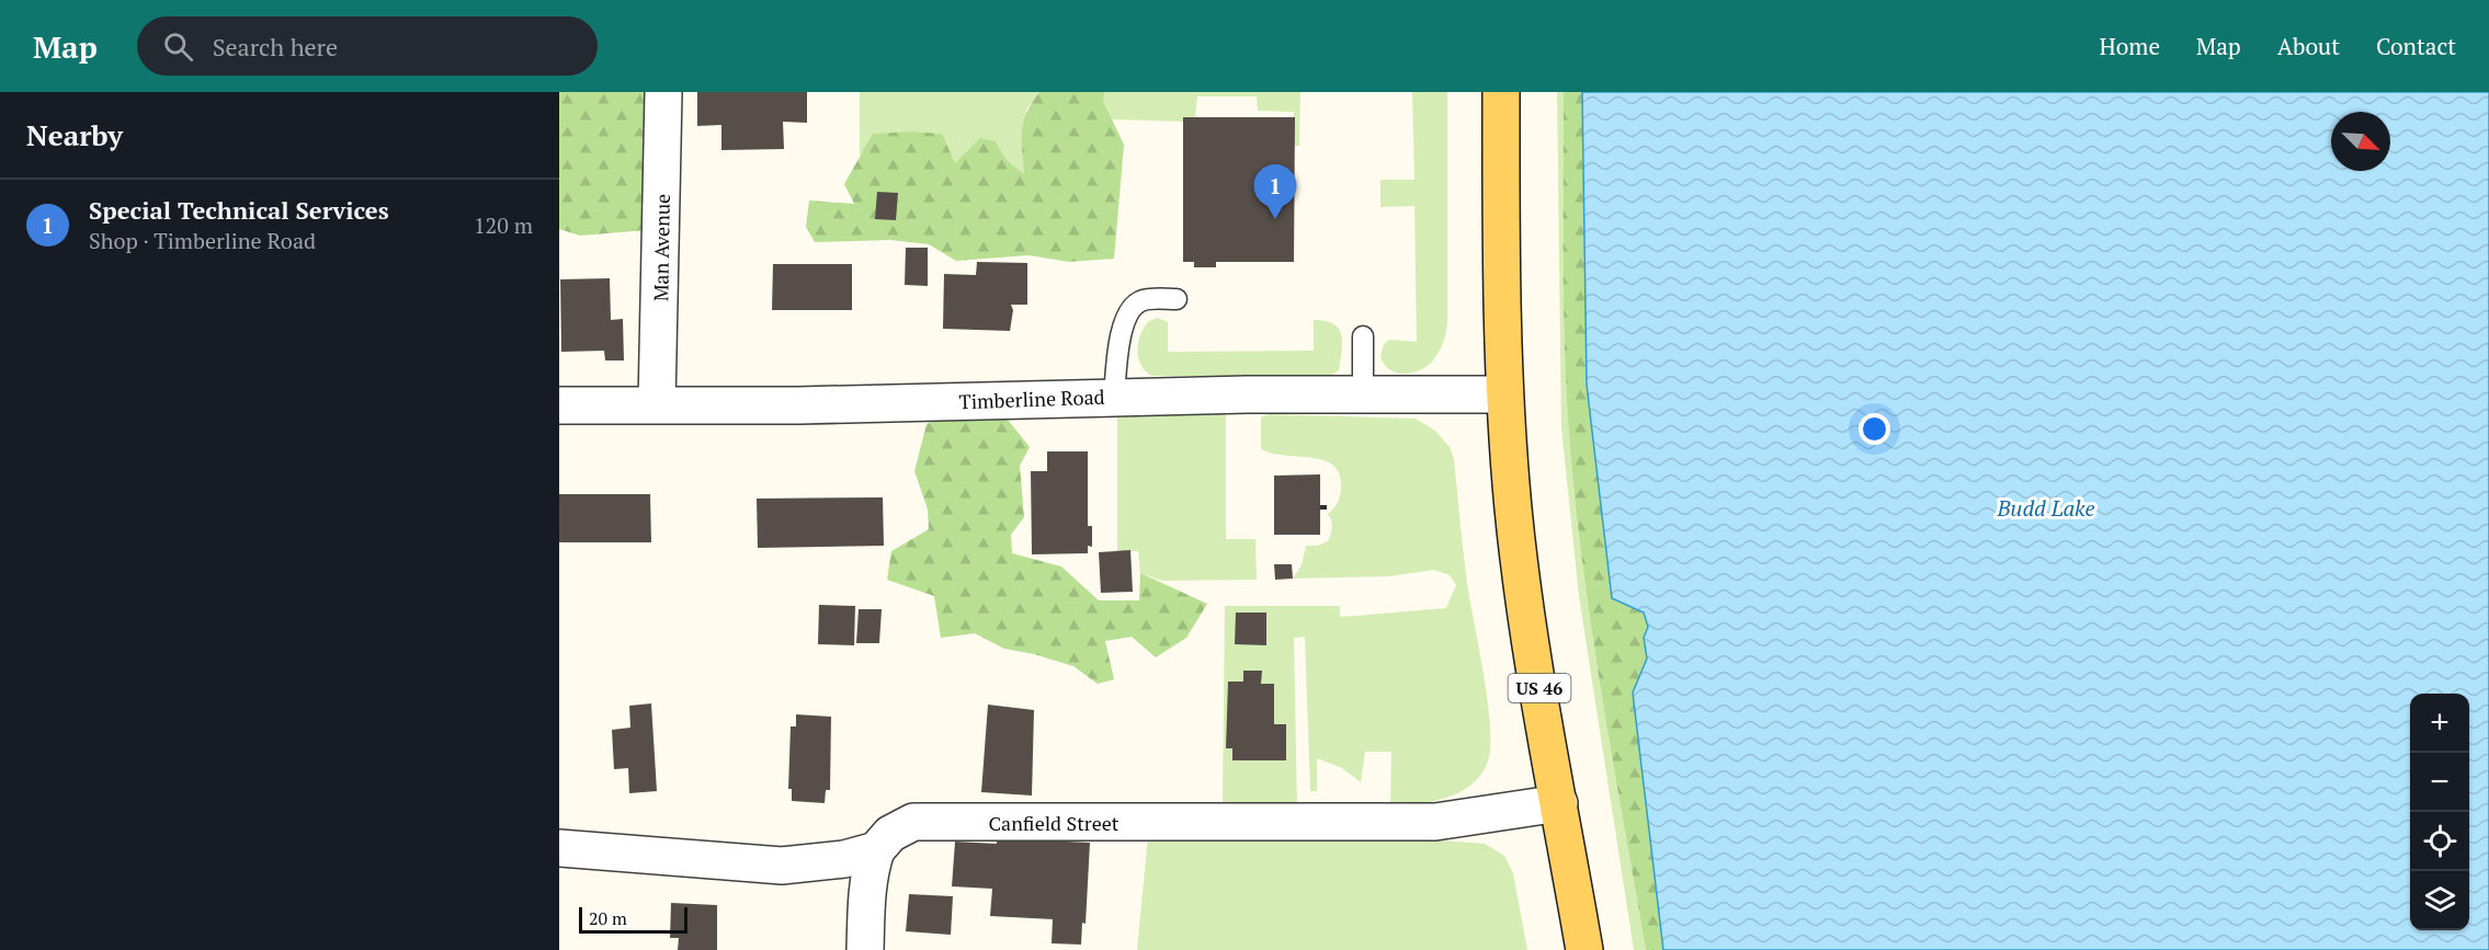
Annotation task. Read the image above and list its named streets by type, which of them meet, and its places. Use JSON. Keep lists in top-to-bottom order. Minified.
{"streets":{"main road":["US 46"],"street":["Man Avenue","Timberline Road","Canfield Street"]},"crossings":[["Man Avenue","Timberline Road"],["Timberline Road","US 46"],["US 46","Canfield Street"]],"water":["Budd Lake"],"scale_bar":"20 m","north":"bottom right","page":{"header":"Map","search":"Search here","nav":["Home","Map","About","Contact"],"heading":"Nearby","pins":"1","list":[{"mark":"1","name":"Special Technical Services","note":"Shop · Timberline Road","value":"120 m"}],"map_buttons":["+","−"],"scale":"20 m"}}
